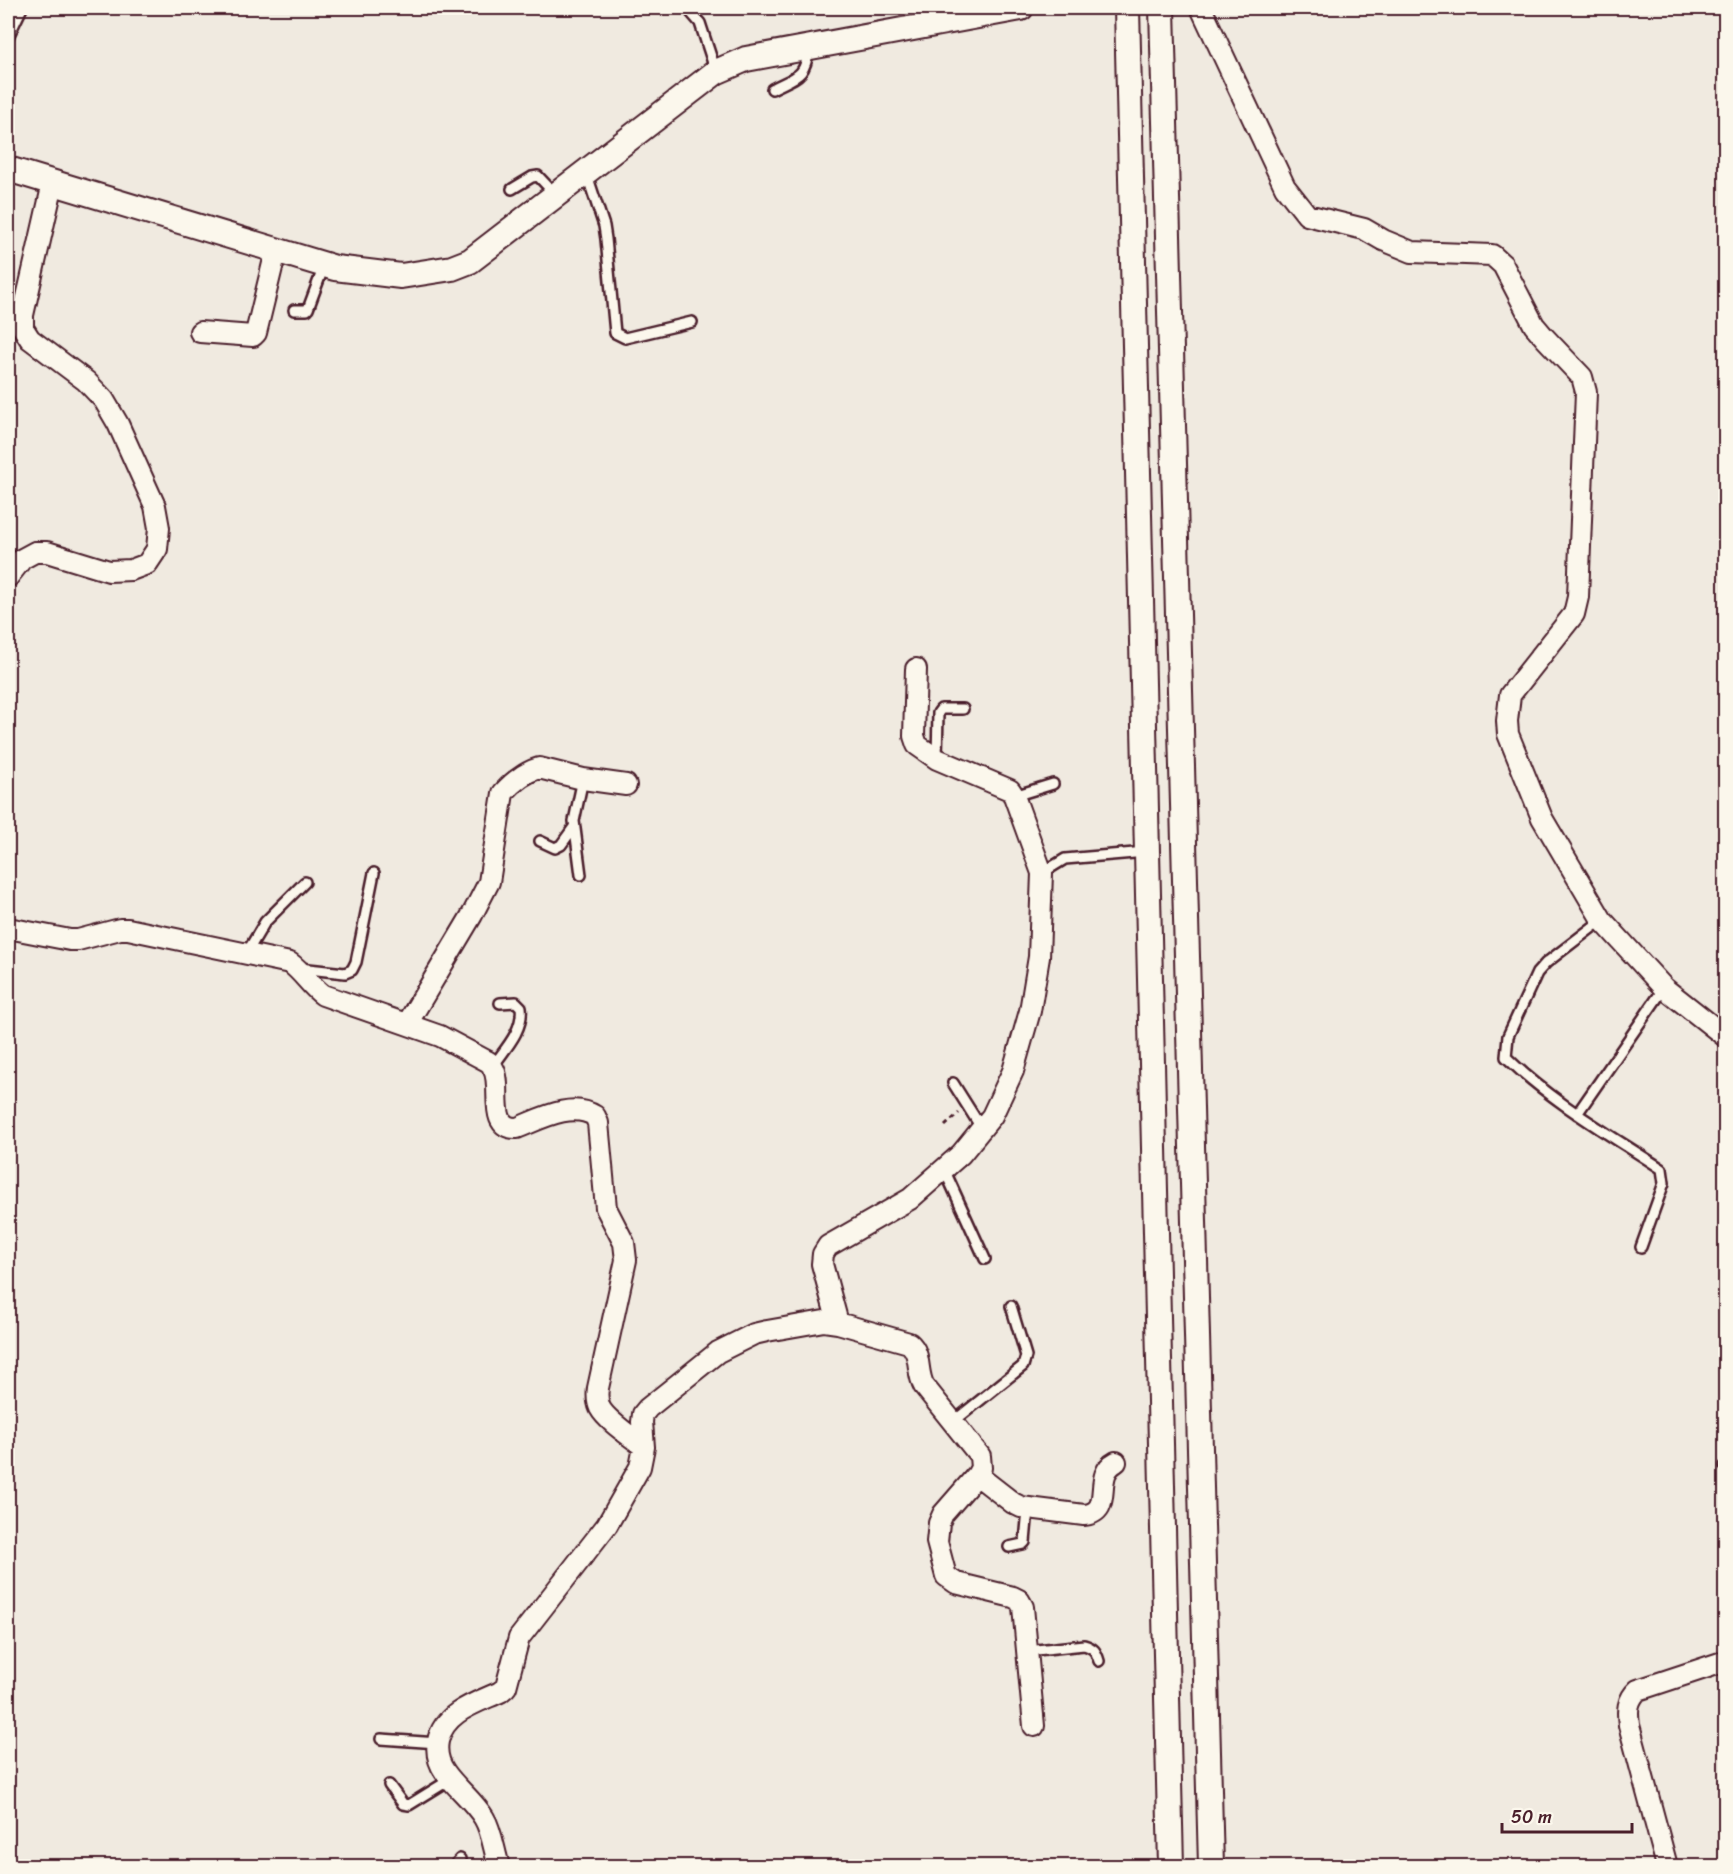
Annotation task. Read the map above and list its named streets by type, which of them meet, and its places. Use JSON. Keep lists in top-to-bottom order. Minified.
{"scale_bar":"50 m"}
